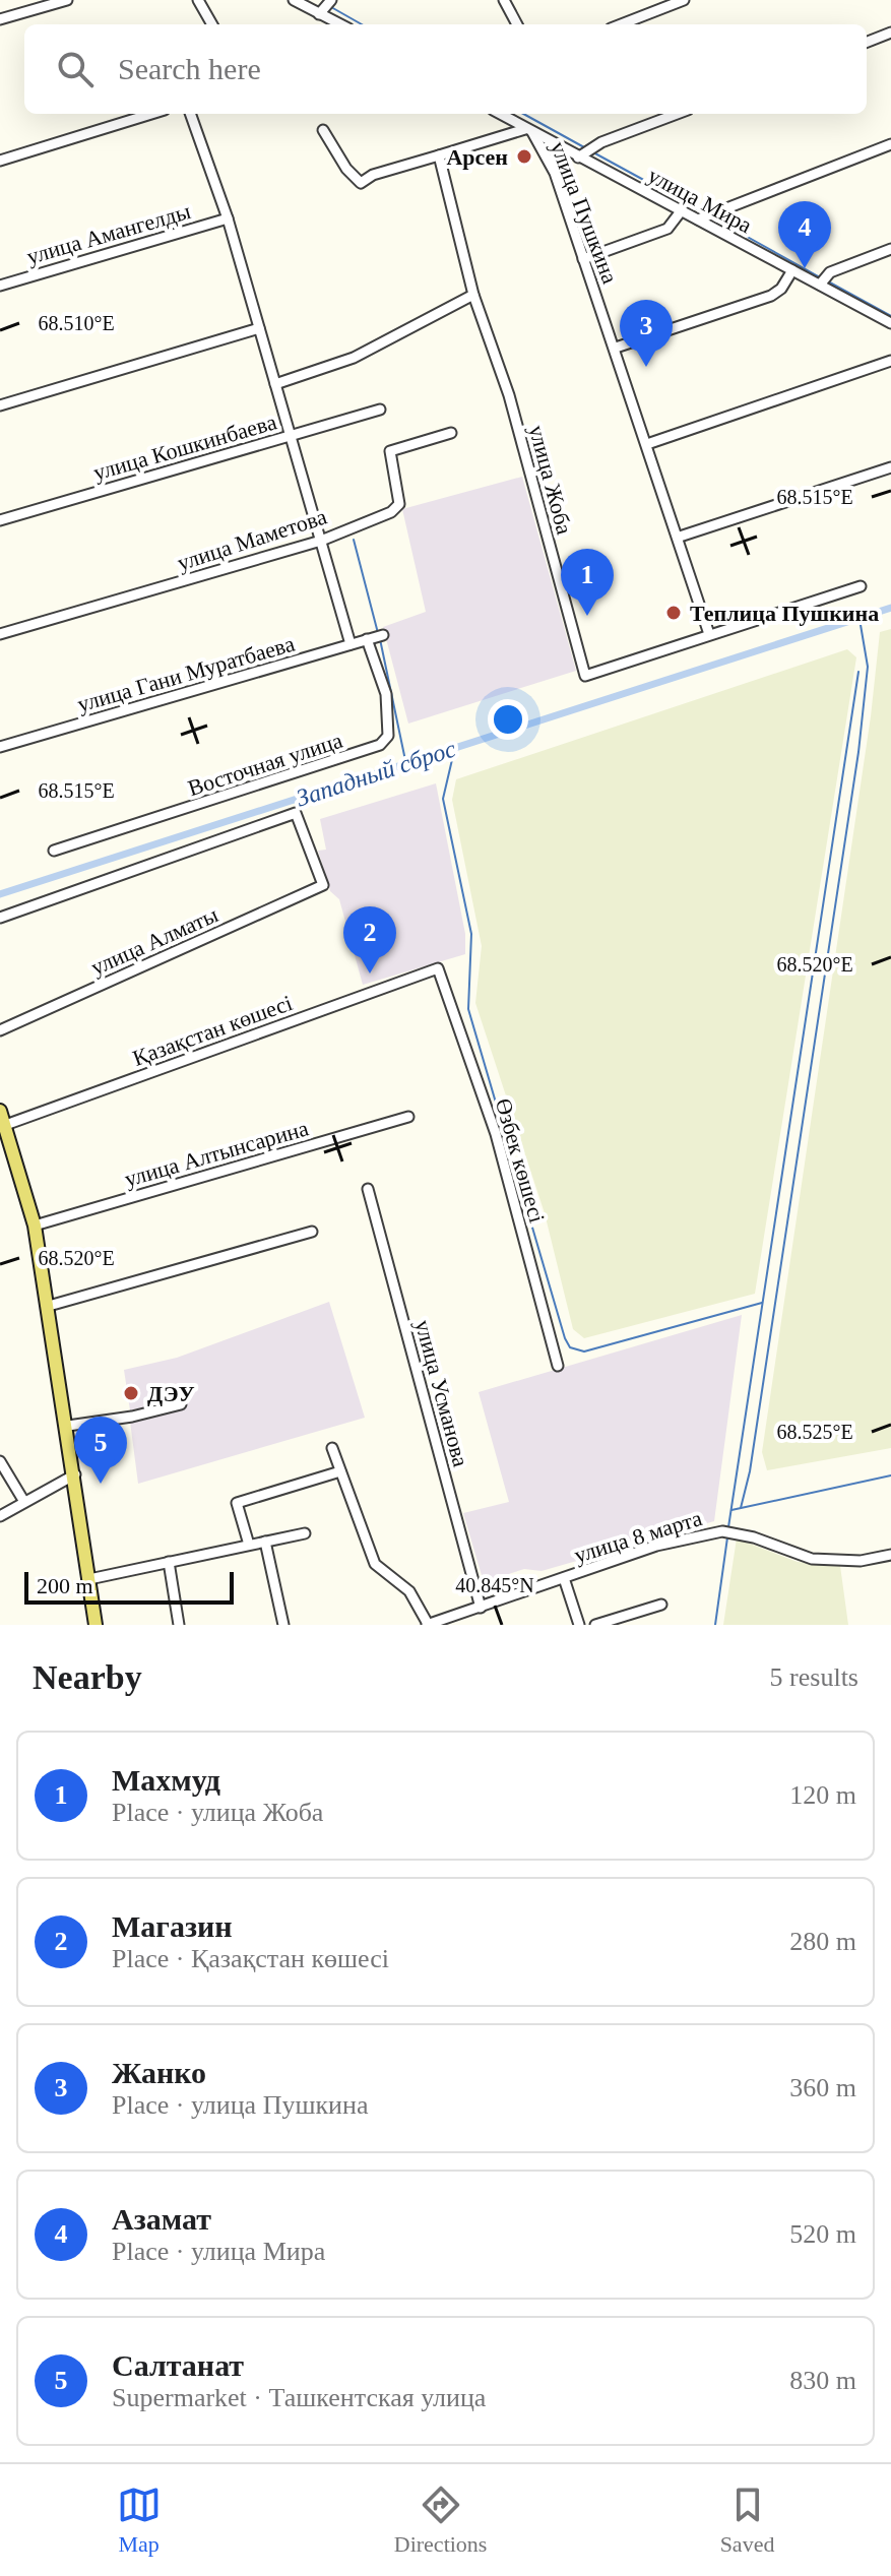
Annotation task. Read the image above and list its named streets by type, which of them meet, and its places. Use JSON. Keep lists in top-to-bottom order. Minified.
{"streets":{"street":["улица Мира","улица Пушкина","улица Амангелды","улица Кошкинбаева","улица Жоба","улица Маметова","улица Гани Муратбаева","Восточная улица","улица Алматы","Қазақстан көшесі","улица Алтынсарина","Өзбек көшесі","улица Усманова","улица 8 марта"]},"crossings":[["улица Мира","улица Пушкина"],["улица Пушкина","улица Жоба"],["улица Гани Муратбаева","Восточная улица"],["Қазақстан көшесі","Өзбек көшесі"],["улица Усманова","улица 8 марта"]],"water":["Западный сброс"],"places":["Арсен","Теплица Пушкина","ДЭУ"],"scale_bar":"200 m","page":{"search":"Search here","pins":["4","3","1","2","5"],"scale":"200 m","heading":["Nearby","5 results"],"list":[{"mark":"1","name":"Махмуд","note":"Place · улица Жоба","value":"120 m"},{"mark":"2","name":"Магазин","note":"Place · Қазақстан көшесі","value":"280 m"},{"mark":"3","name":"Жанко","note":"Place · улица Пушкина","value":"360 m"},{"mark":"4","name":"Азамат","note":"Place · улица Мира","value":"520 m"},{"mark":"5","name":"Салтанат","note":"Supermarket · Ташкентская улица","value":"830 m"}],"nav":["Map","Directions","Saved"]},"coordinates":["68.510°E","68.515°E","68.520°E","68.525°E","40.845°N"]}
